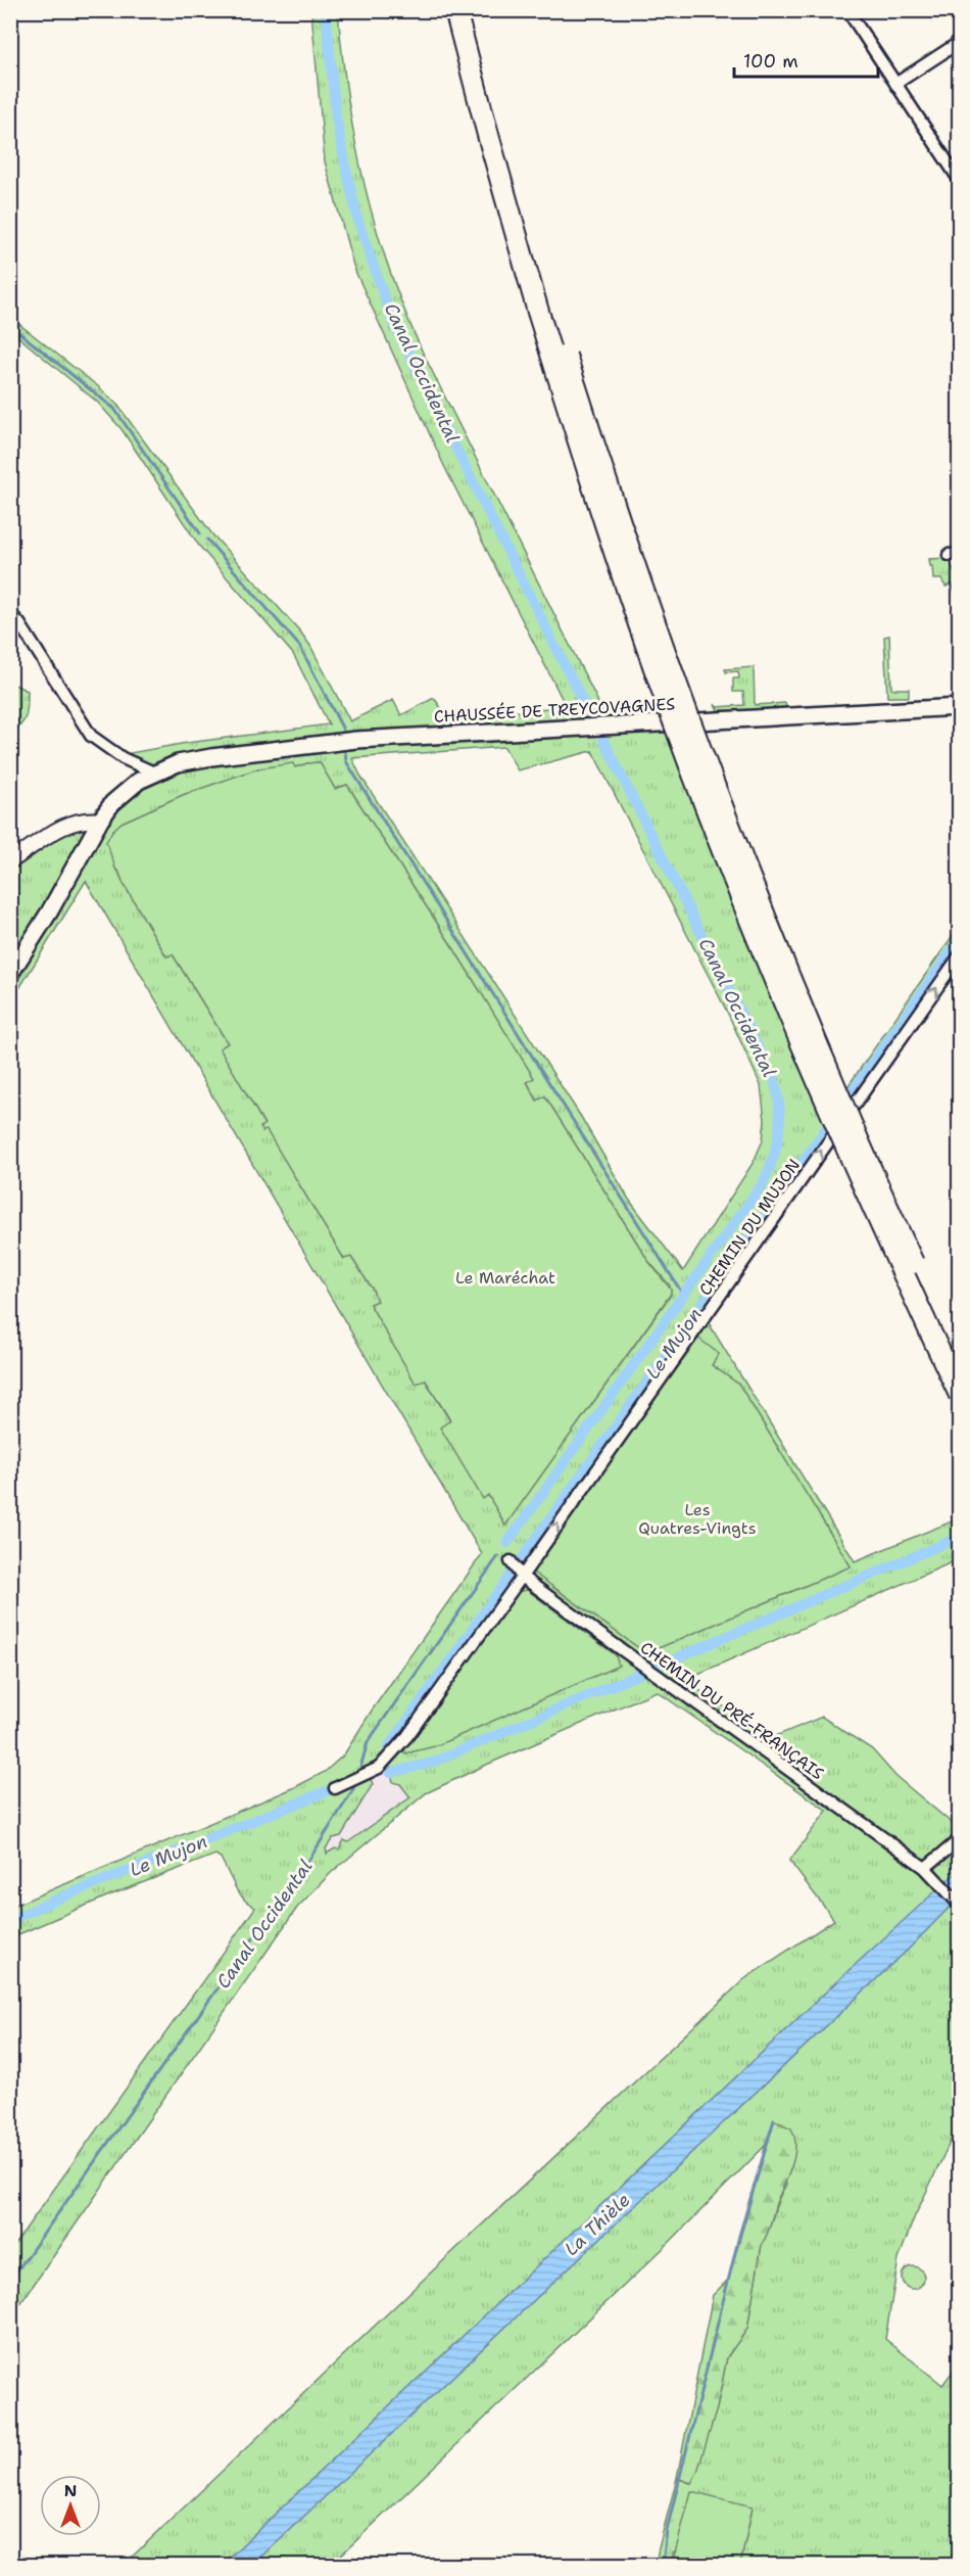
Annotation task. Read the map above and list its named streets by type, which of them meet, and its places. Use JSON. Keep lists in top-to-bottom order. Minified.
{"streets":{"main road":["CHAUSSÉE DE TREYCOVAGNES"],"street":["CHEMIN DU MUJON","CHEMIN DU PRÉ-FRANÇAIS"]},"crossings":[["CHEMIN DU MUJON","CHEMIN DU PRÉ-FRANÇAIS"]],"one_way":["CHEMIN DU MUJON"],"water":["Canal Occidental","Le Mujon","La Thièle"],"parks":["Le Maréchat","Les Quatres-Vingts"],"scale_bar":"100 m","north":"top"}
